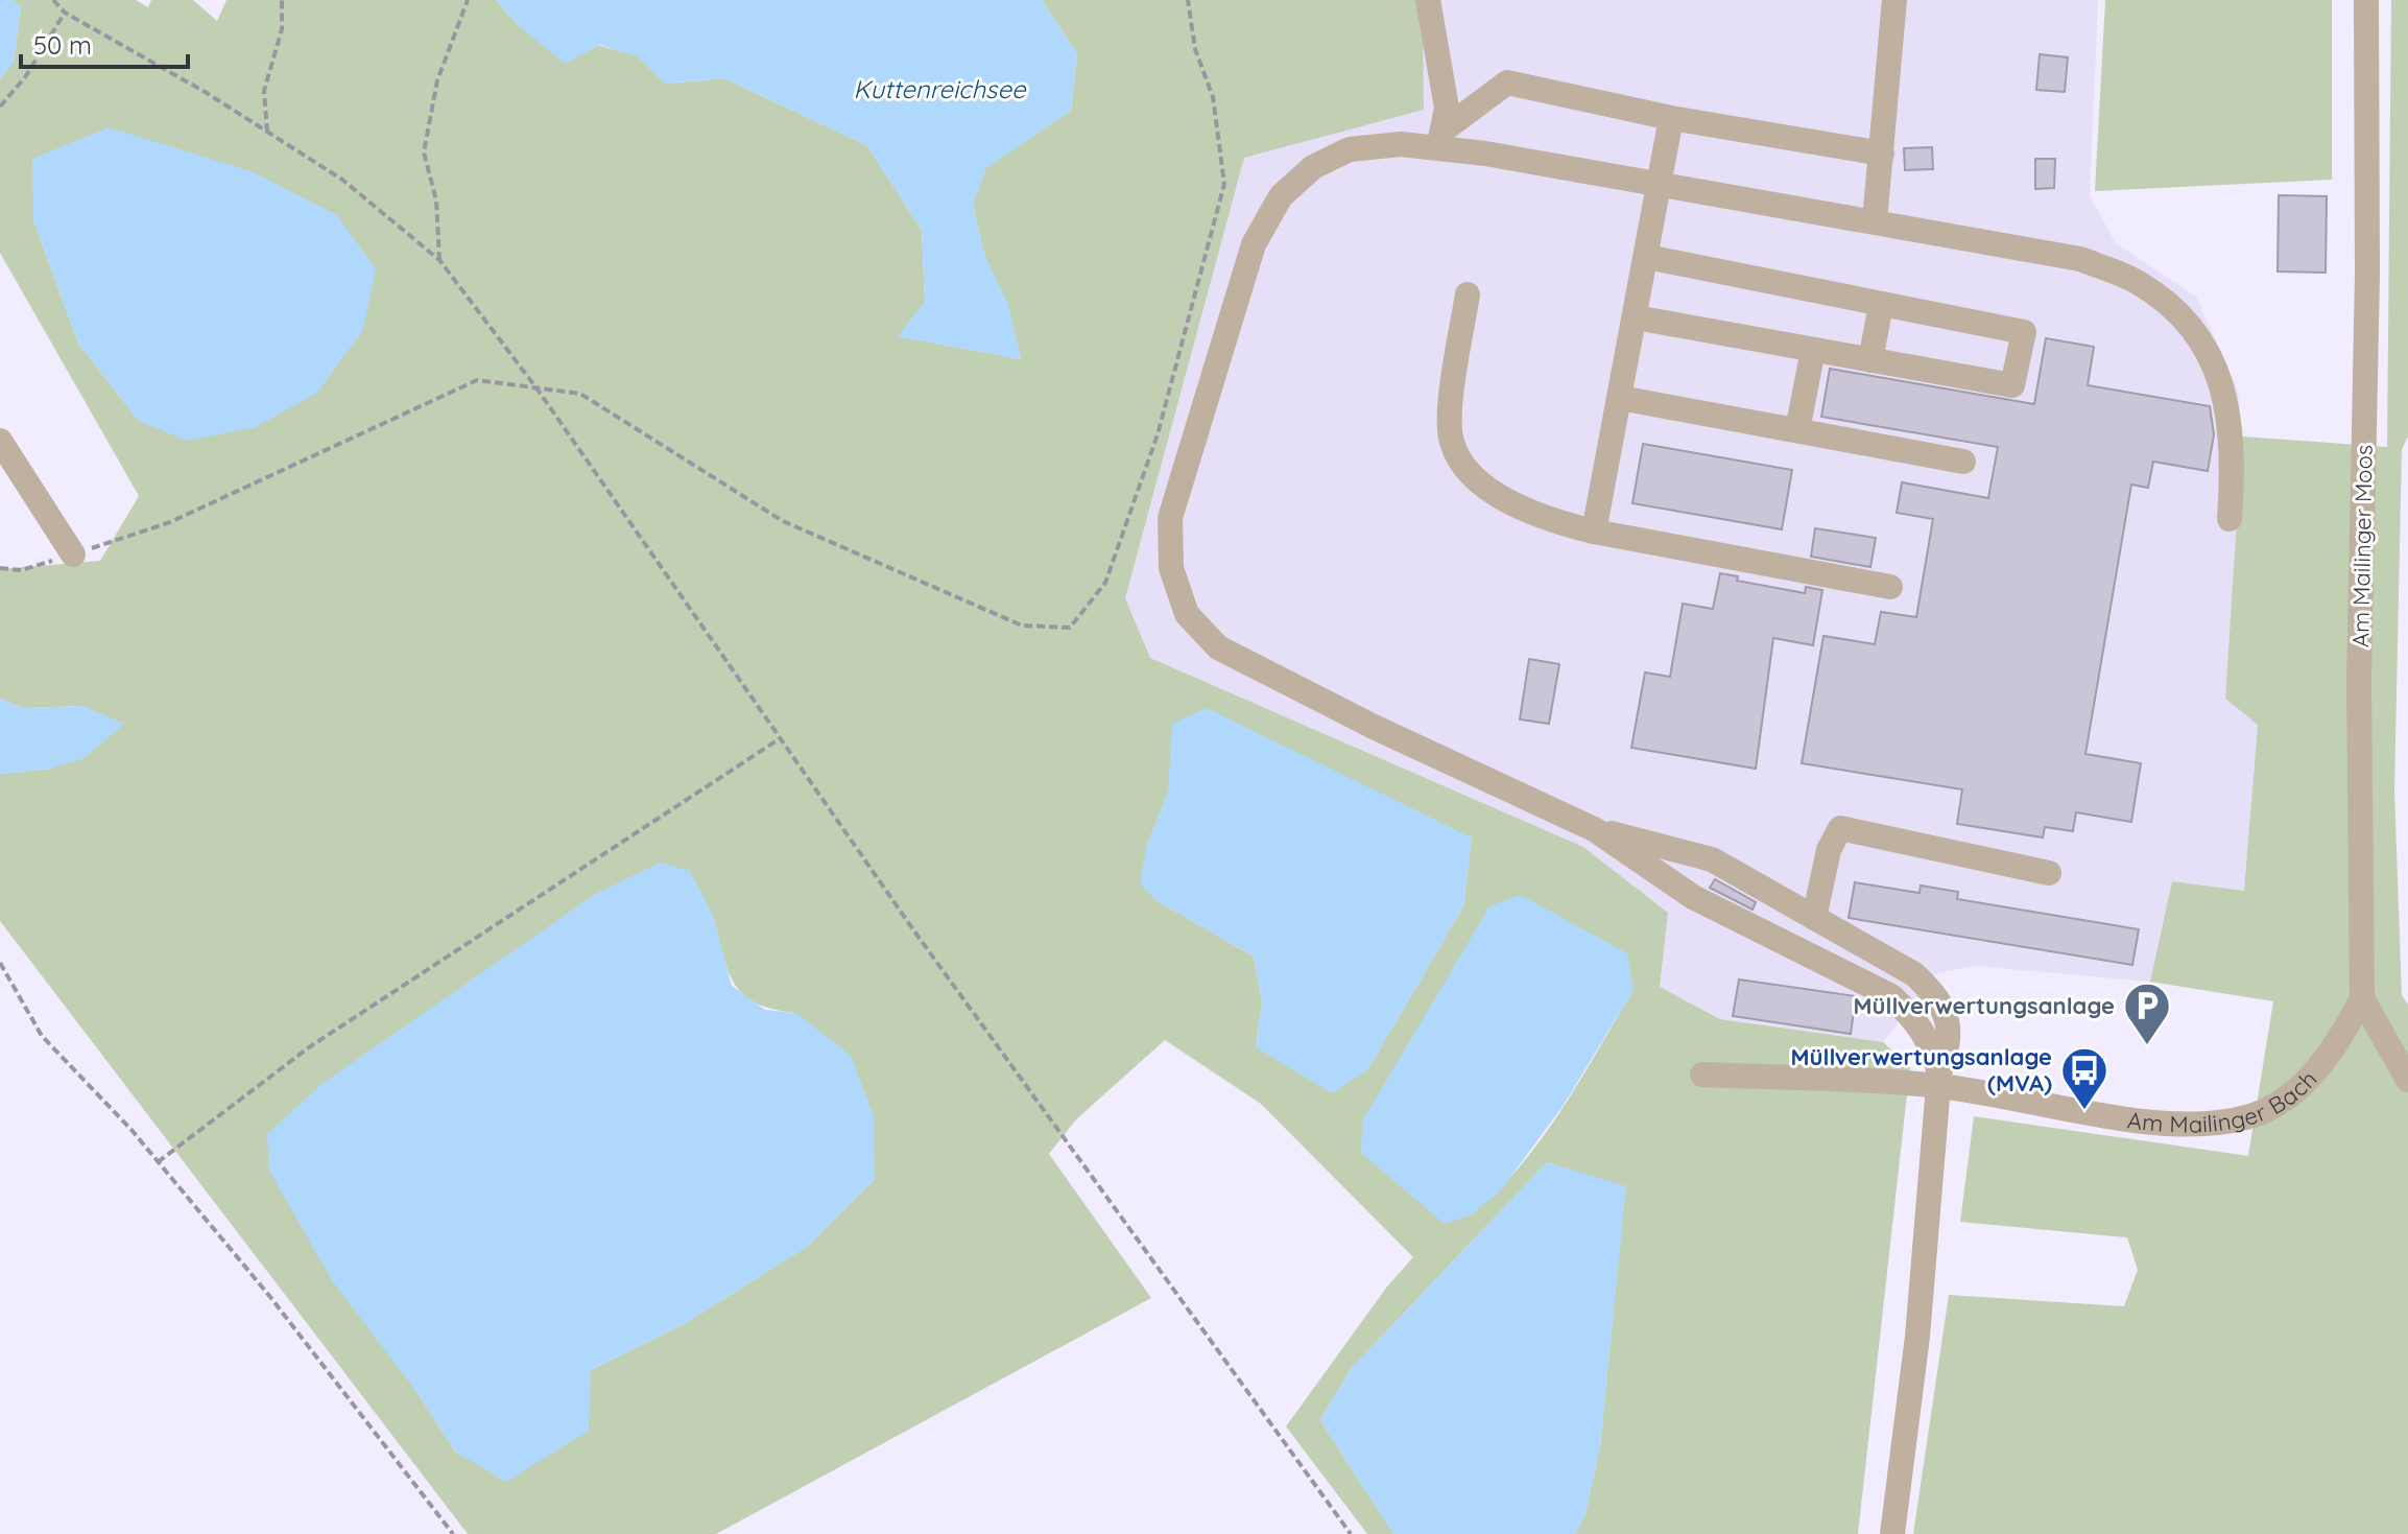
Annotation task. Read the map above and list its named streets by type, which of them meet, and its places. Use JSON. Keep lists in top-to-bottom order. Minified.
{"streets":{"street":["Am Mailinger Moos","Am Mailinger Bach"]},"crossings":[["Am Mailinger Moos","Am Mailinger Bach"]],"water":["Kuttenreichsee"],"places":{"parking":["Müllverwertungsanlage"],"bus stop":["Müllverwertungsanlage (MVA)"]},"scale_bar":"50 m"}
